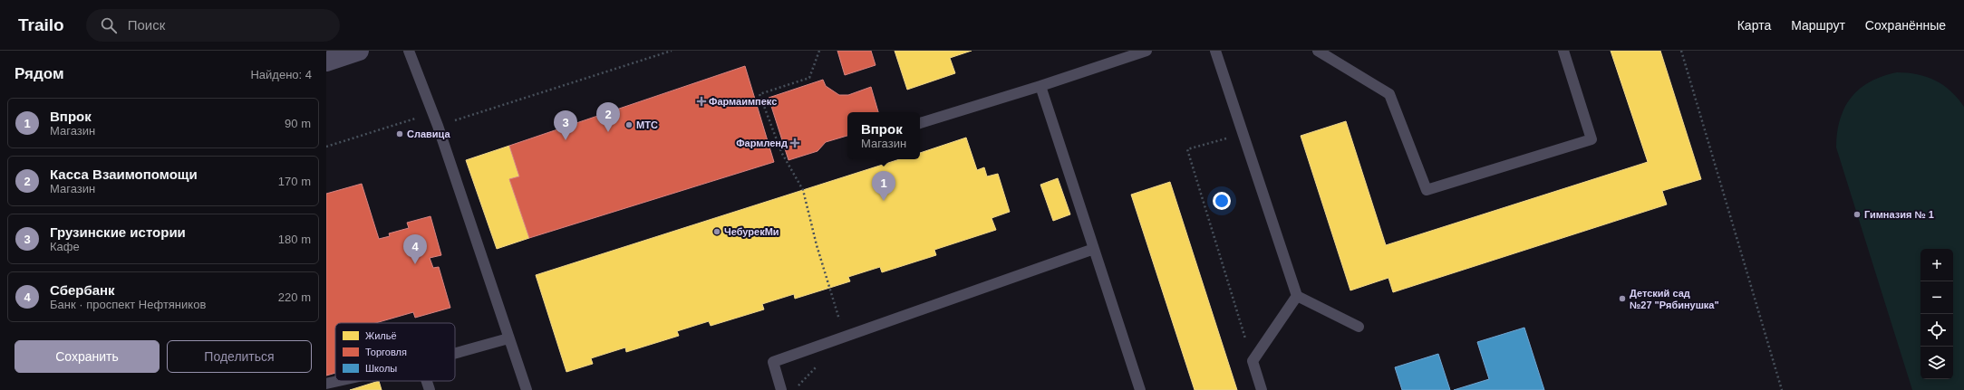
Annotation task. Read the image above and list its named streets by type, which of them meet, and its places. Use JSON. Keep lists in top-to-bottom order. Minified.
{"places":{"health":["Фармаимпекс","Фармленд"],"other":["МТС","Славица","Гимназия № 1","ЧебурекМи","Детский сад №27 \"Рябинушка\""]},"legend":["Жильё","Торговля","Школы"],"page":{"header":"Trailo","search":"Поиск","nav":["Карта","Маршрут","Сохранённые"],"heading":["Рядом","Найдено: 4"],"list":[{"mark":"1","name":"Впрок","note":"Магазин","value":"90 m"},{"mark":"2","name":"Касса Взаимопомощи","note":"Магазин","value":"170 m"},{"mark":"3","name":"Грузинские истории","note":"Кафе","value":"180 m"},{"mark":"4","name":"Сбербанк","note":"Банк · проспект Нефтяников","value":"220 m"}],"pins":["2","3","1","4"],"popup":["Впрок","Магазин"],"map_buttons":["+","−"],"buttons":["Сохранить","Поделиться"]}}
